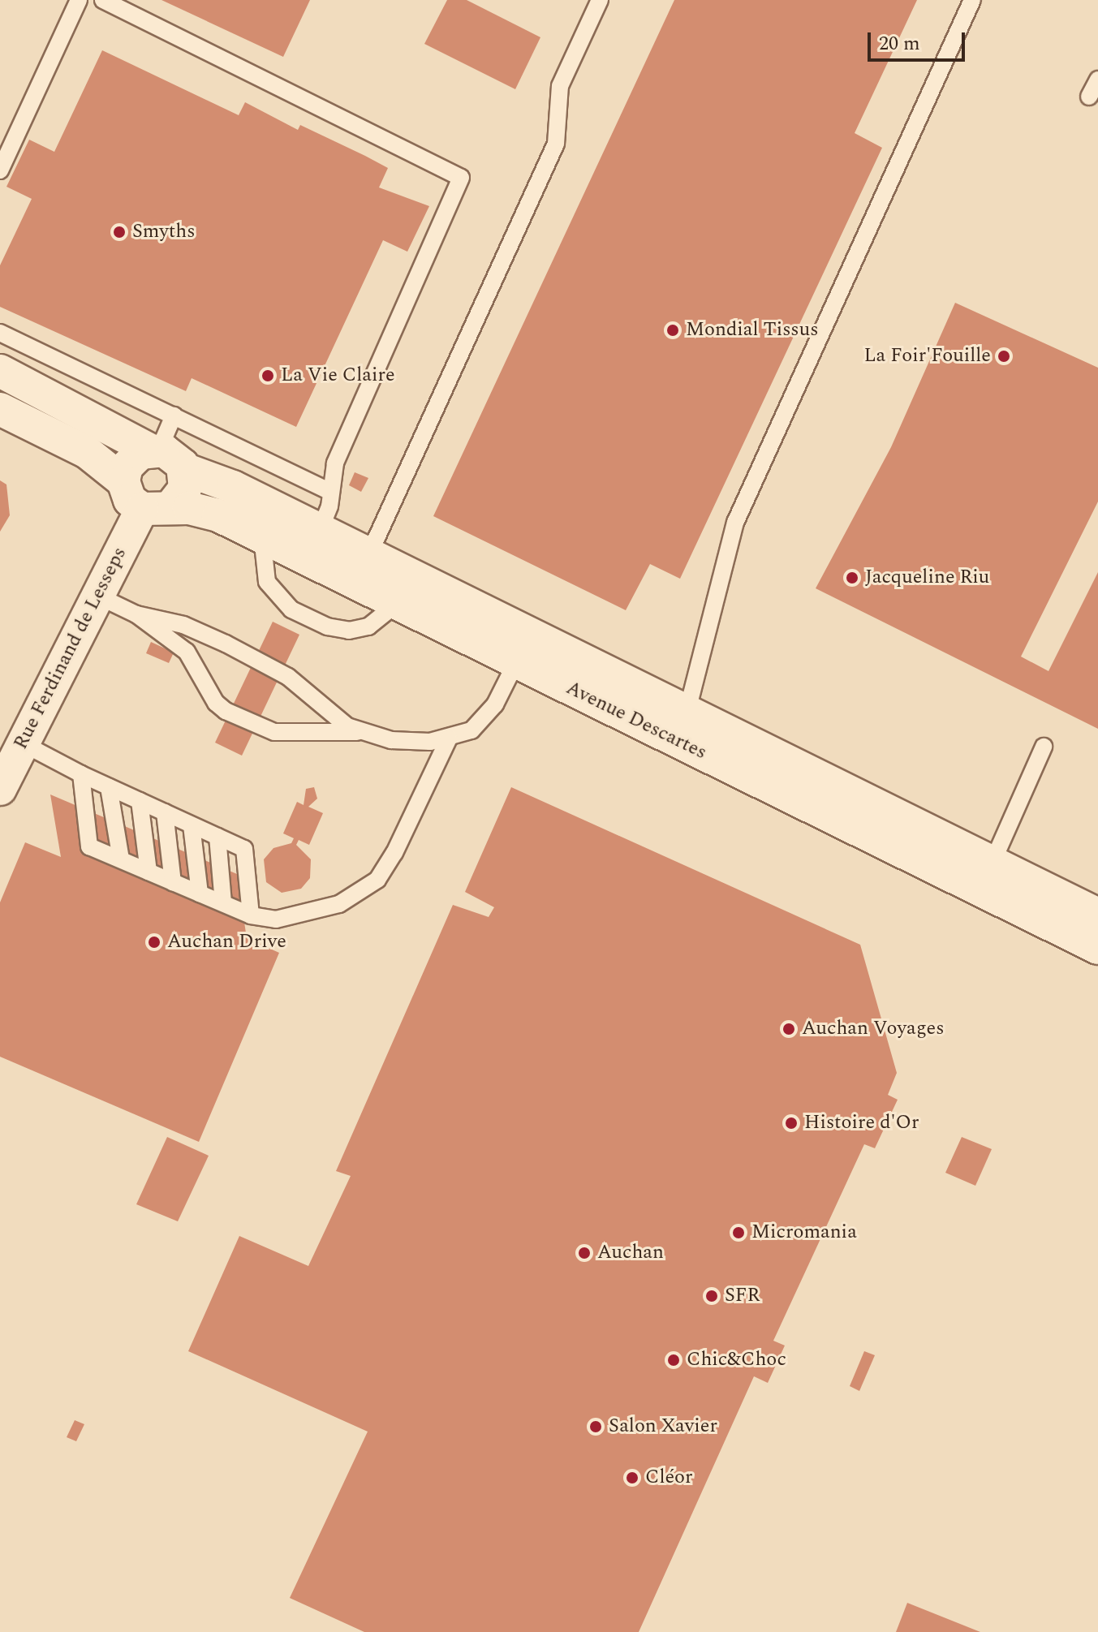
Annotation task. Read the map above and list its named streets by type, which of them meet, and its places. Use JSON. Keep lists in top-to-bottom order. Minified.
{"streets":{"street":["Rue Ferdinand de Lesseps","Avenue Descartes"]},"crossings":[["Rue Ferdinand de Lesseps","Avenue Descartes"]],"places":["Smyths","Mondial Tissus","La Foir'Fouille","La Vie Claire","Jacqueline Riu","Auchan Drive","Auchan Voyages","Histoire d'Or","Micromania","Auchan","SFR","Chic&Choc","Salon Xavier","Cléor"],"scale_bar":"20 m"}
